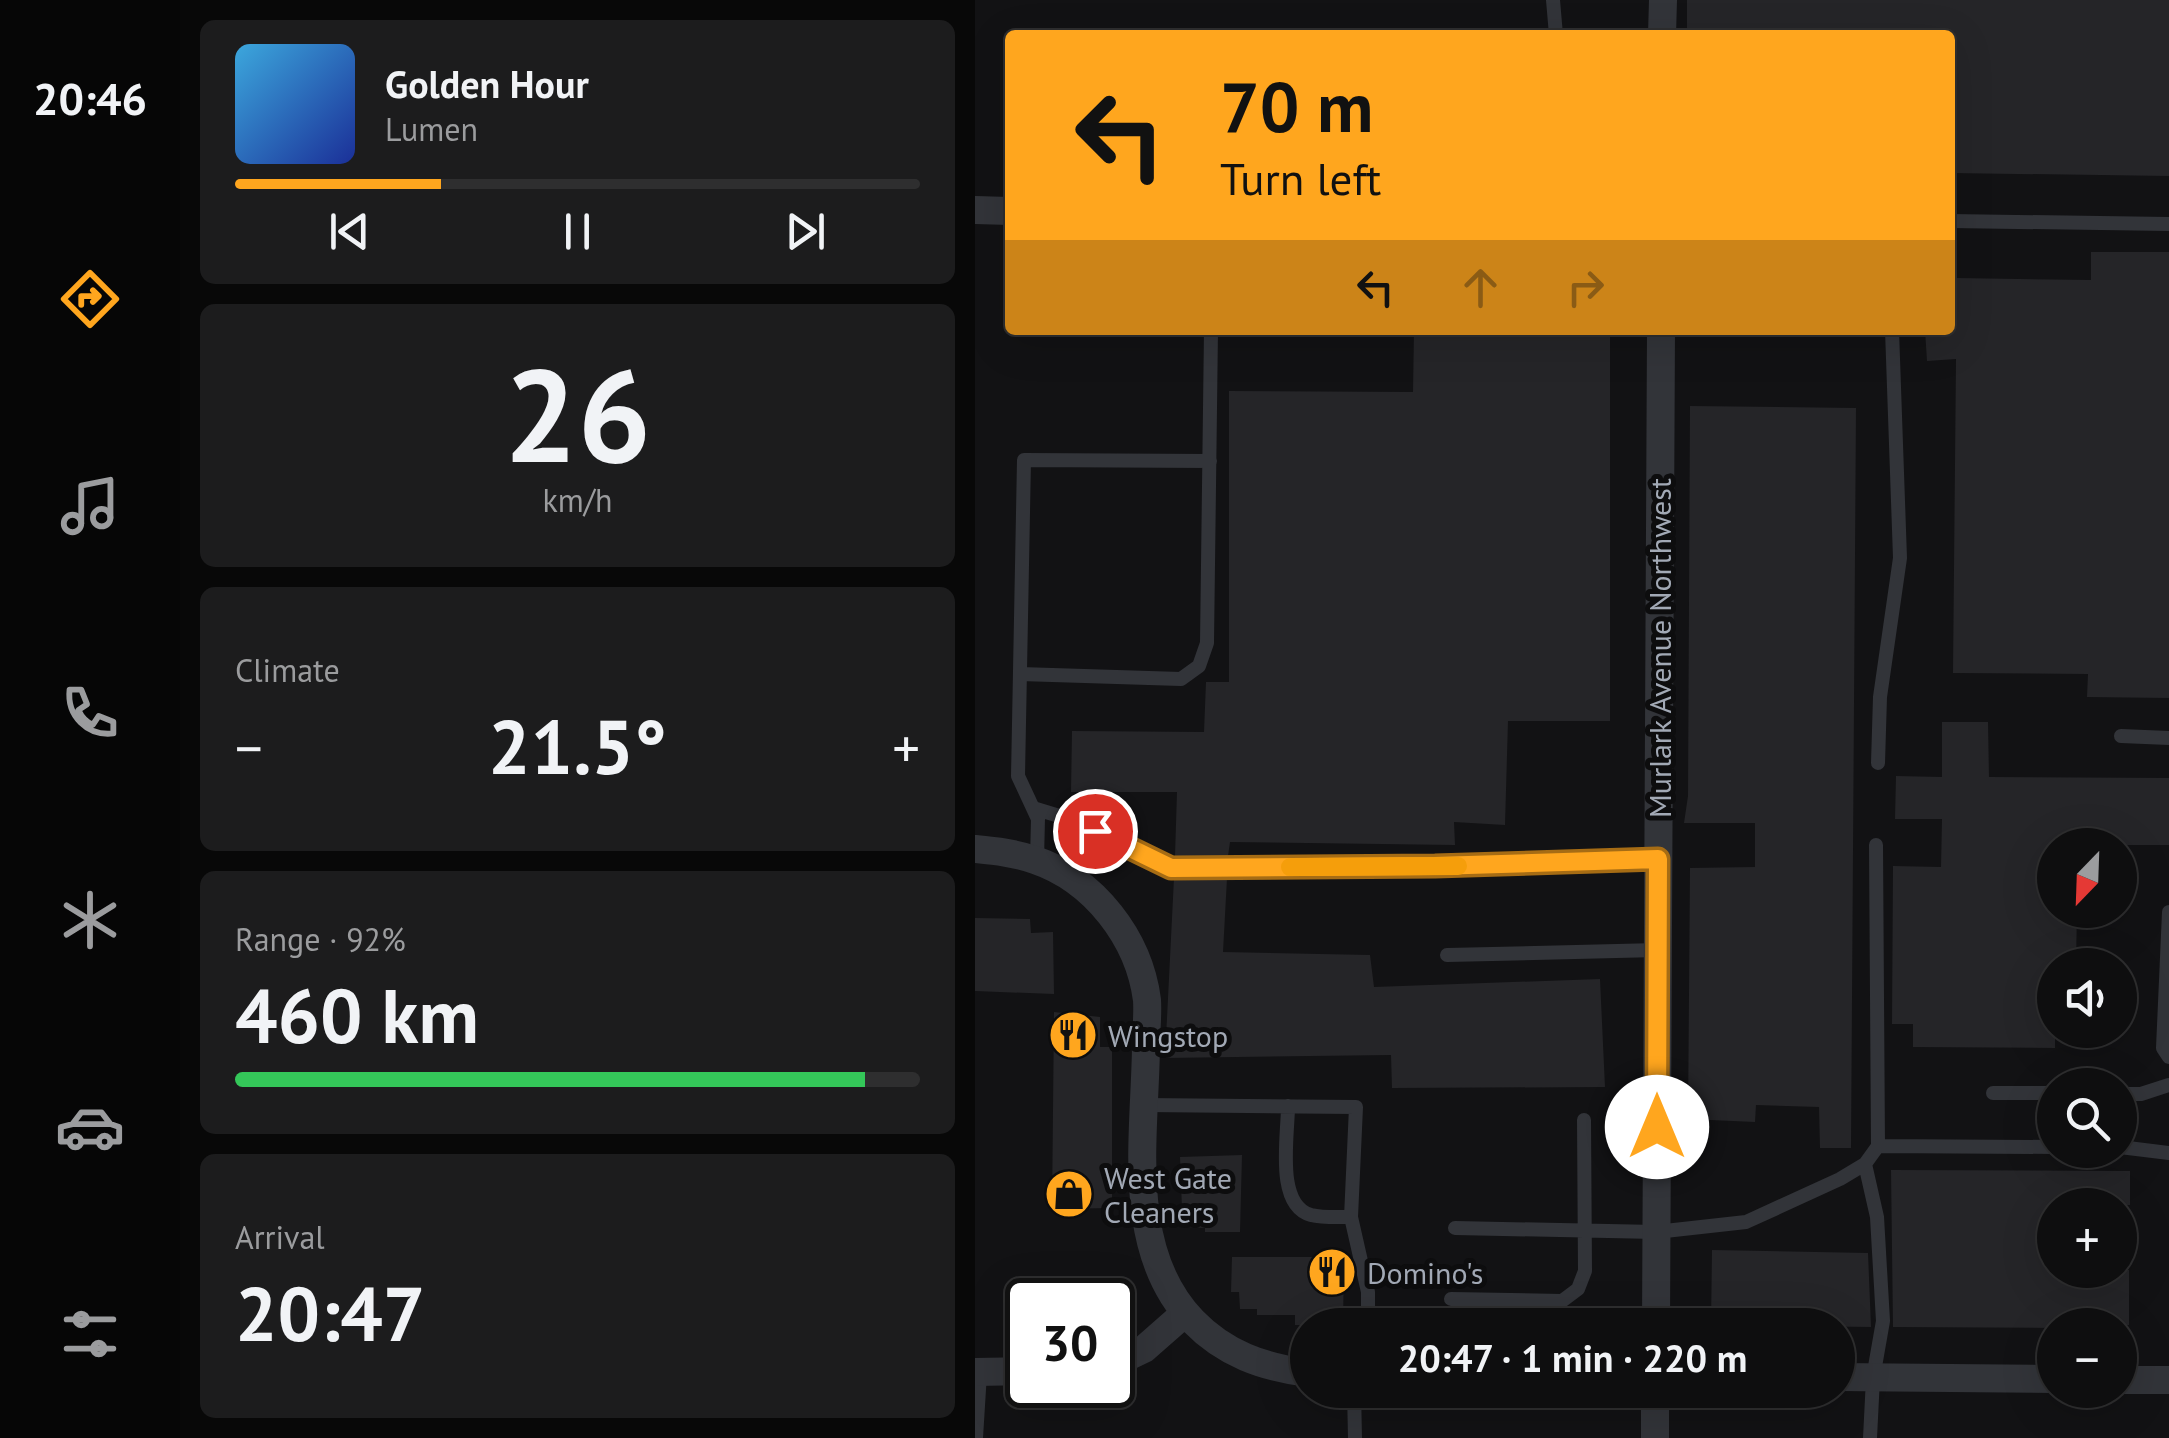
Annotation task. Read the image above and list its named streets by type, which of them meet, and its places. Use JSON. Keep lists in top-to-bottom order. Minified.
{"streets":{"street":["Murlark Avenue Northwest"]},"places":{"restaurant":["Wingstop","Domino's"],"shop":["West Gate Cleaners"]},"north":"bottom left","page":{"tabs":"20:46","turn":["70 m","Turn left"],"song":["Golden Hour","Lumen"],"tile":[["26","km/h"],"Climate",["Range · 92%","460 km"],["Arrival","20:47"]],"heat":["−","21.5°","+"],"map_buttons":["+","−"],"limit":"30","trip":"20:47 · 1 min · 220 m"}}
